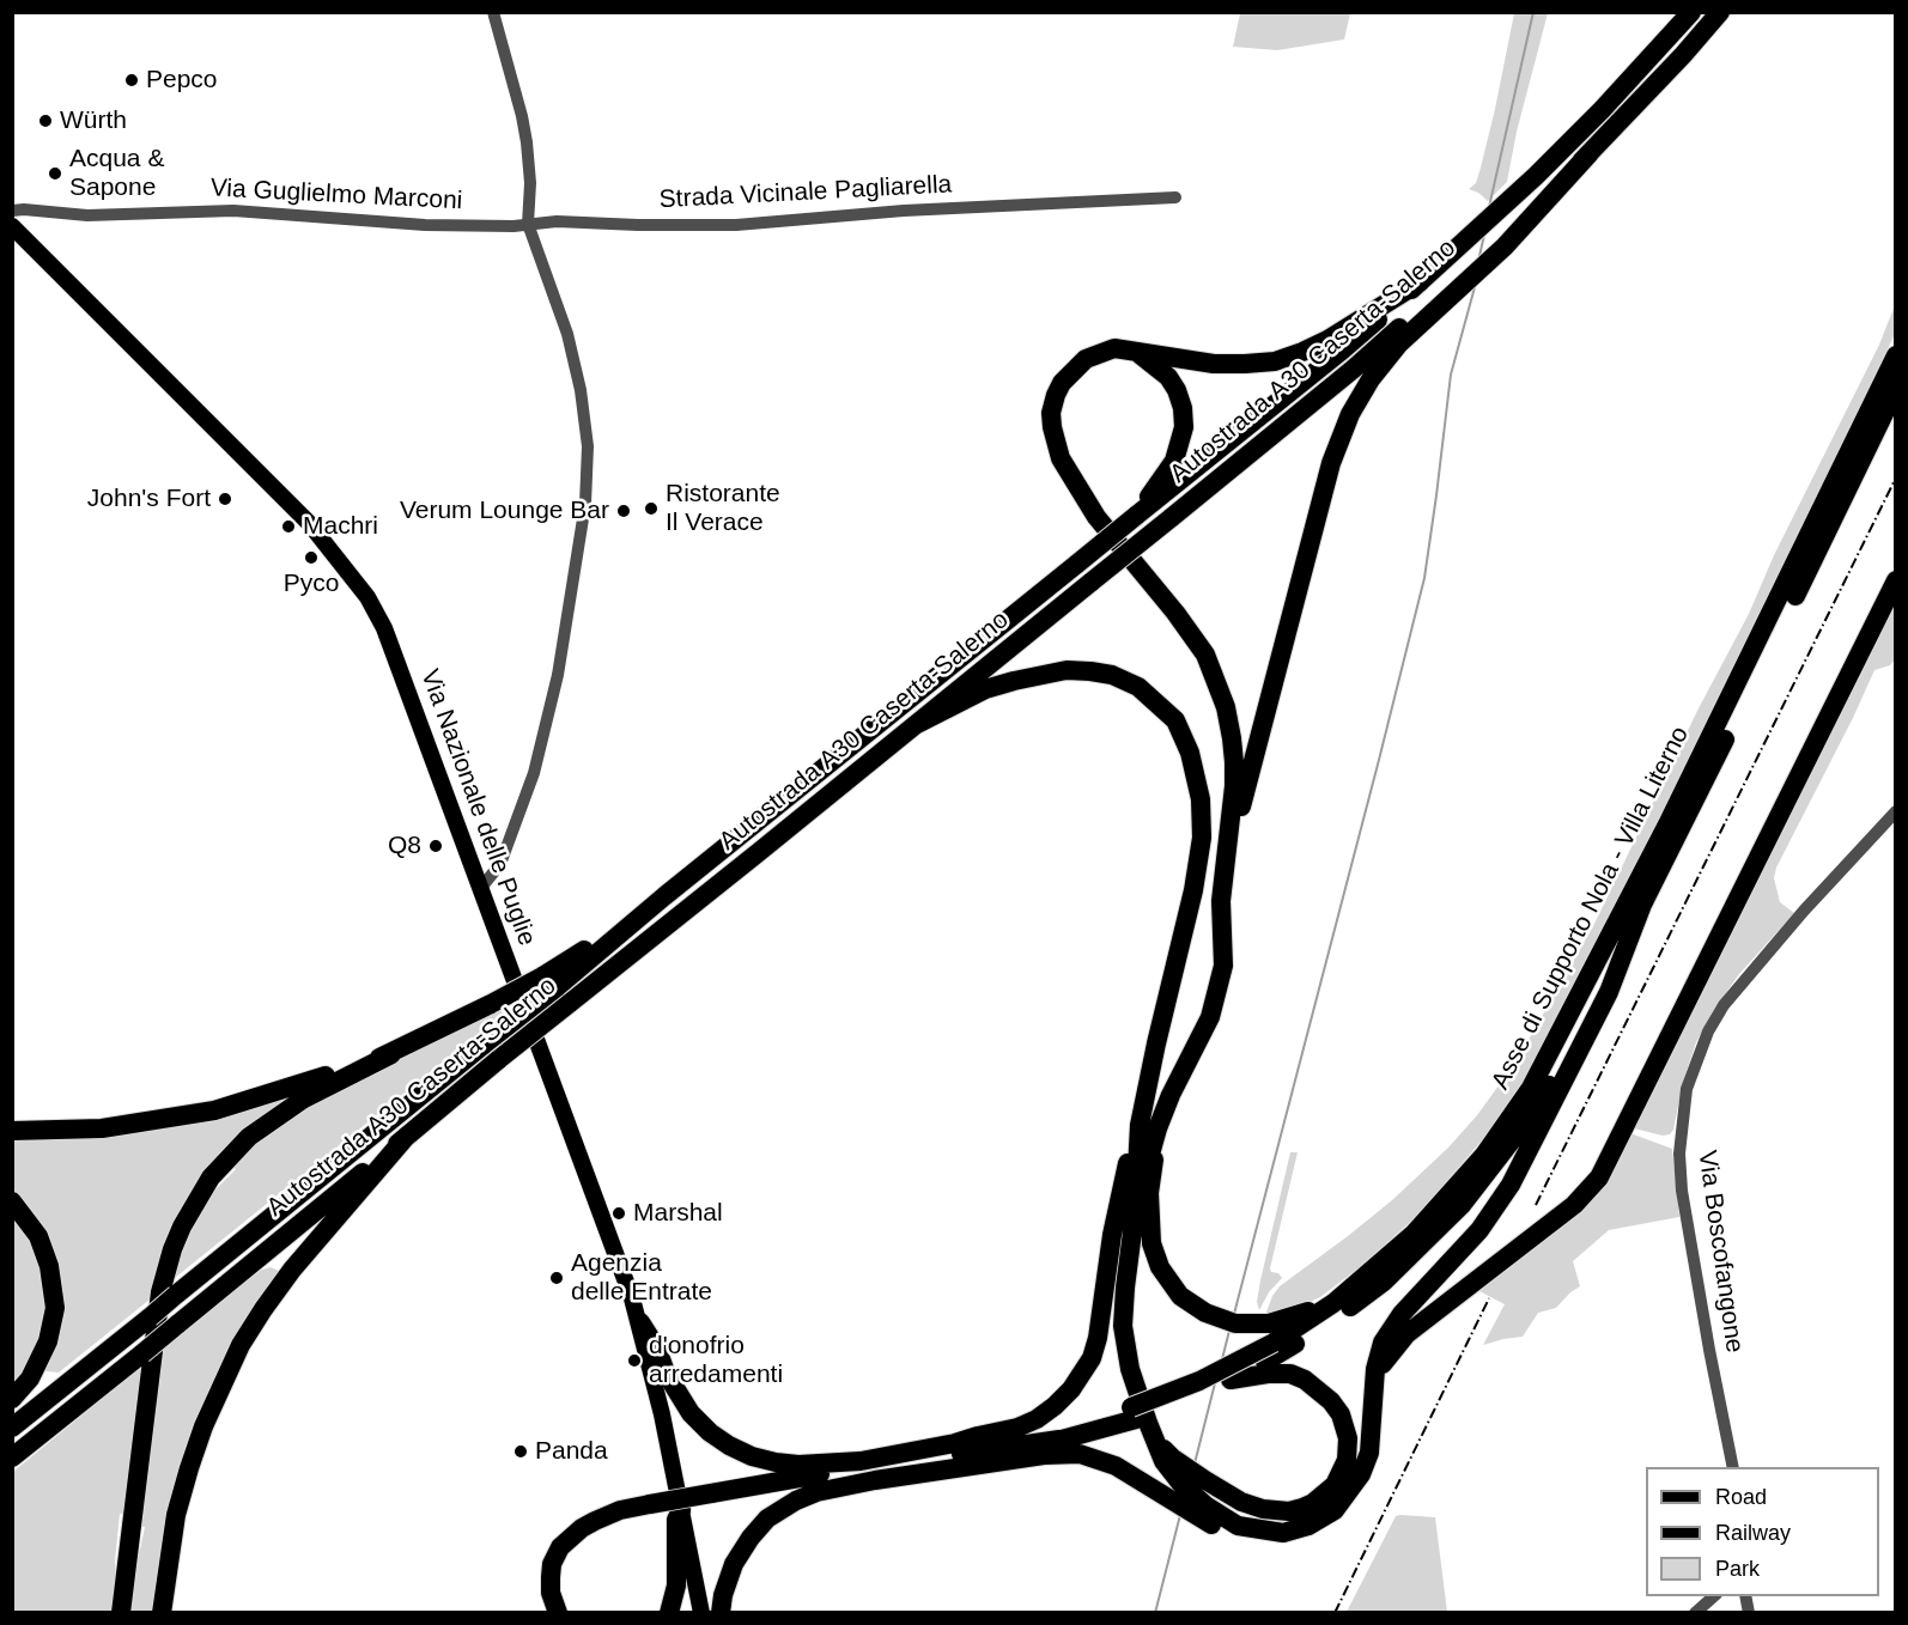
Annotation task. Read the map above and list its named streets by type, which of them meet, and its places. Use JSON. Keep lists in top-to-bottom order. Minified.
{"streets":{"highway":["Autostrada A30 Caserta-Salerno","Asse di Supporto Nola - Villa Literno"],"main road":["Via Nazionale delle Puglie"],"street":["Strada Vicinale Pagliarella","Via Guglielmo Marconi","Via Boscofangone"]},"crossings":[["Strada Vicinale Pagliarella","Via Guglielmo Marconi"]],"places":["Pepco","Würth","Acqua & Sapone","John's Fort","Ristorante Il Verace","Verum Lounge Bar","Machri","Pyco","Q8","Marshal","Agenzia delle Entrate","d'onofrio arredamenti","Panda"],"legend":["Road","Railway","Park"]}
